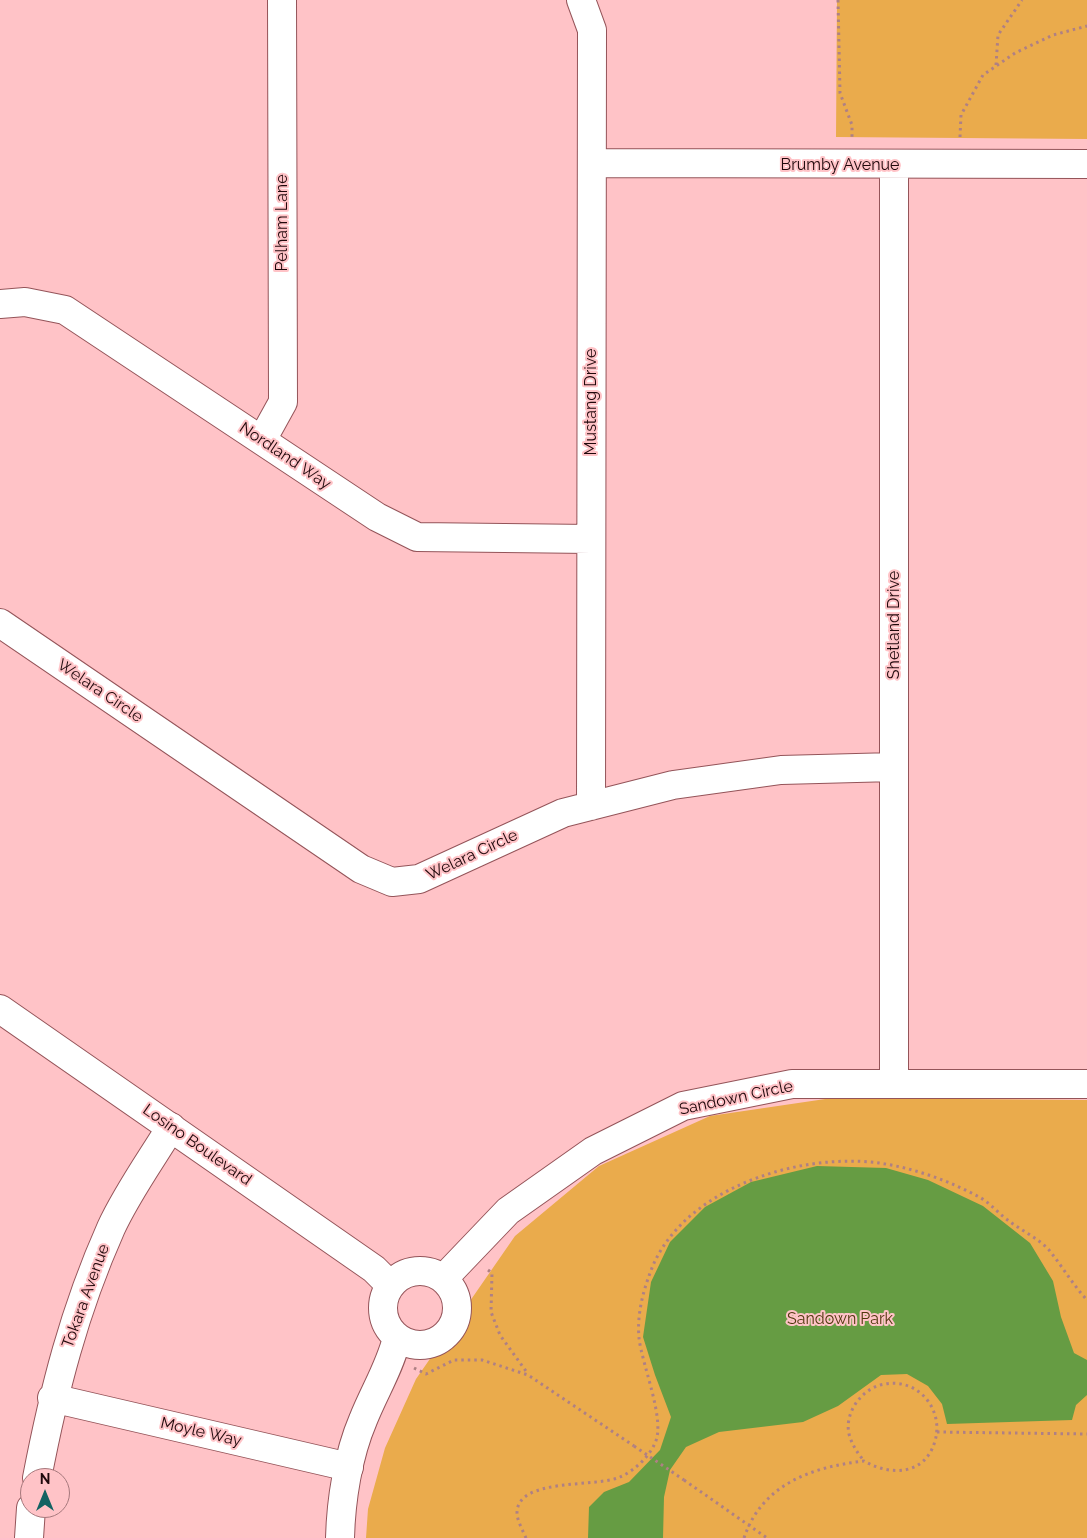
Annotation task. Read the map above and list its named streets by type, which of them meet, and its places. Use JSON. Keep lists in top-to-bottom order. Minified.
{"streets":{"street":["Brumby Avenue","Pelham Lane","Mustang Drive","Nordland Way","Shetland Drive","Welara Circle","Sandown Circle","Losino Boulevard","Tokara Avenue","Moyle Way"]},"crossings":[["Brumby Avenue","Mustang Drive"],["Brumby Avenue","Shetland Drive"],["Pelham Lane","Nordland Way"],["Mustang Drive","Nordland Way"],["Mustang Drive","Welara Circle"],["Shetland Drive","Welara Circle"],["Shetland Drive","Sandown Circle"],["Sandown Circle","Losino Boulevard"],["Losino Boulevard","Tokara Avenue"],["Tokara Avenue","Moyle Way"]],"parks":["Sandown Park"],"north":"top"}
